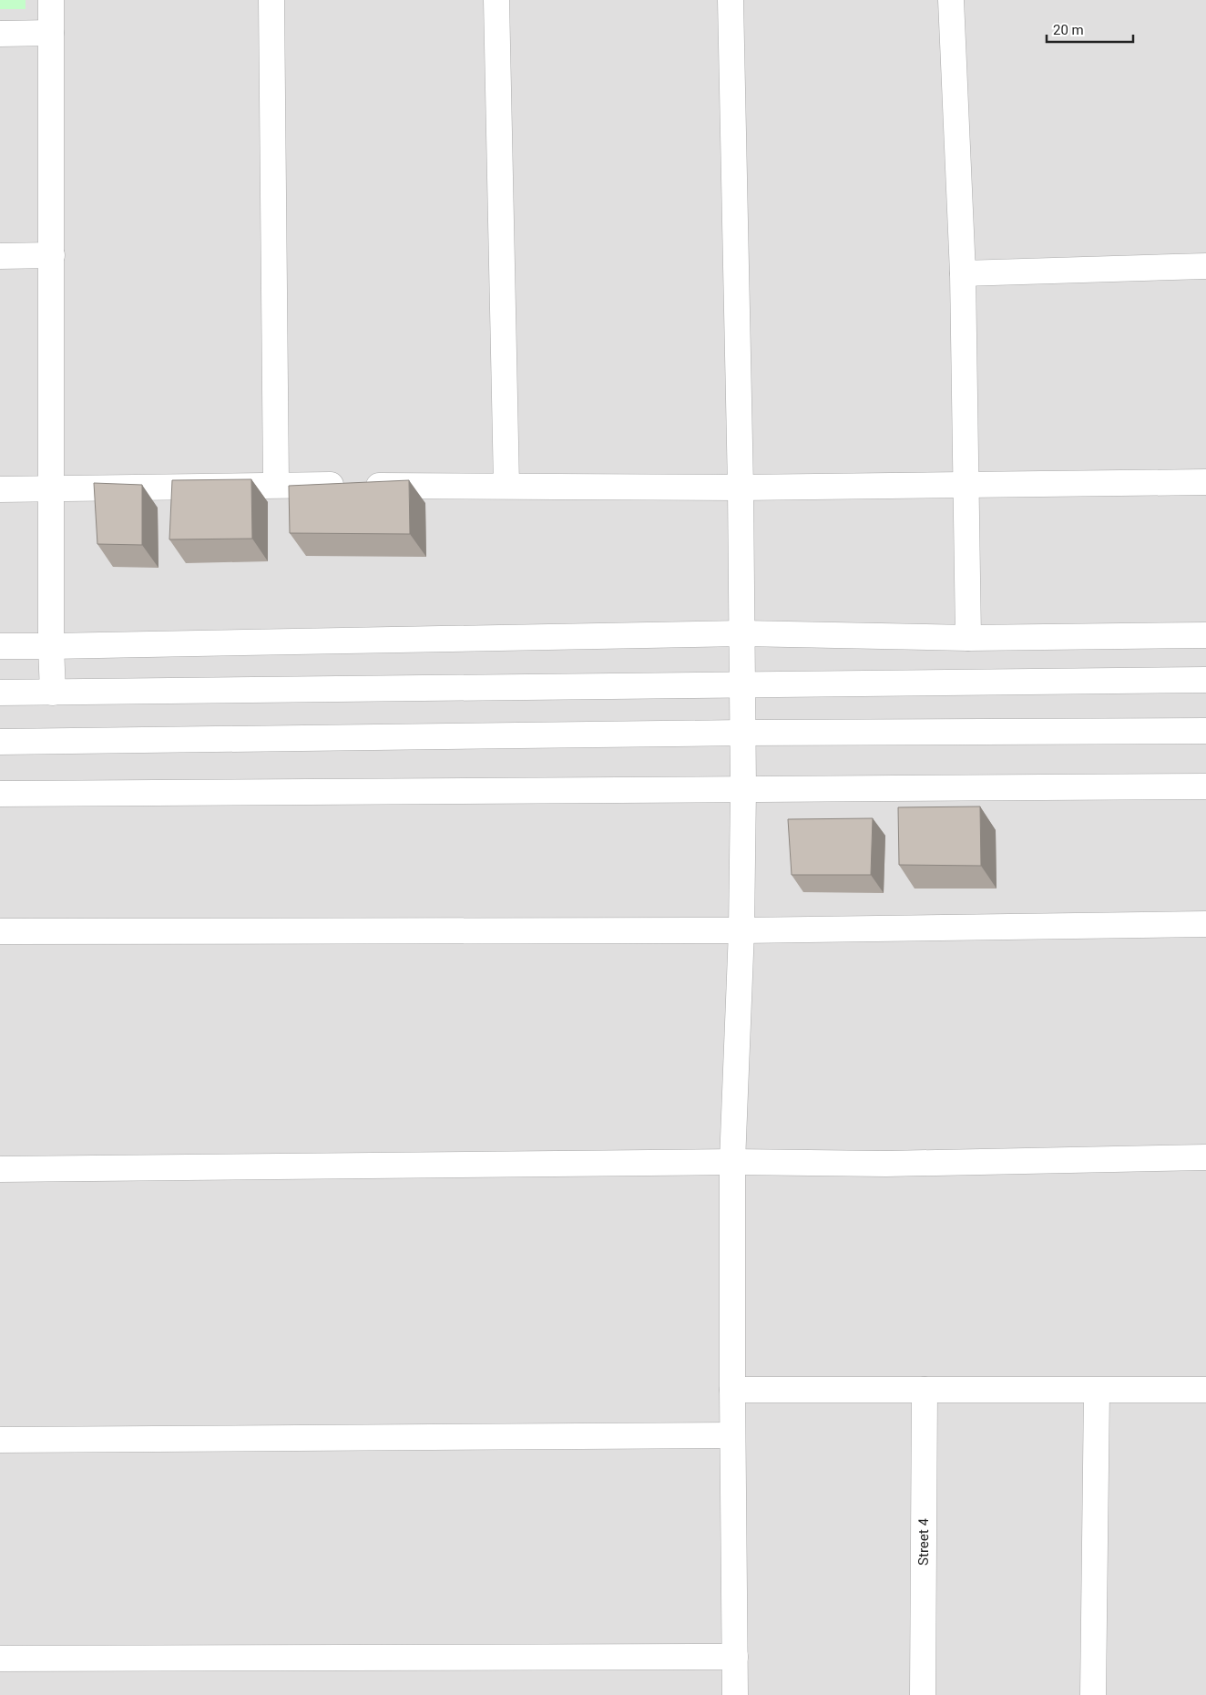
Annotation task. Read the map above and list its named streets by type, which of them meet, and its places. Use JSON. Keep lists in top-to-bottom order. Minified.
{"streets":{"street":["Street 4"]},"scale_bar":"20 m"}
